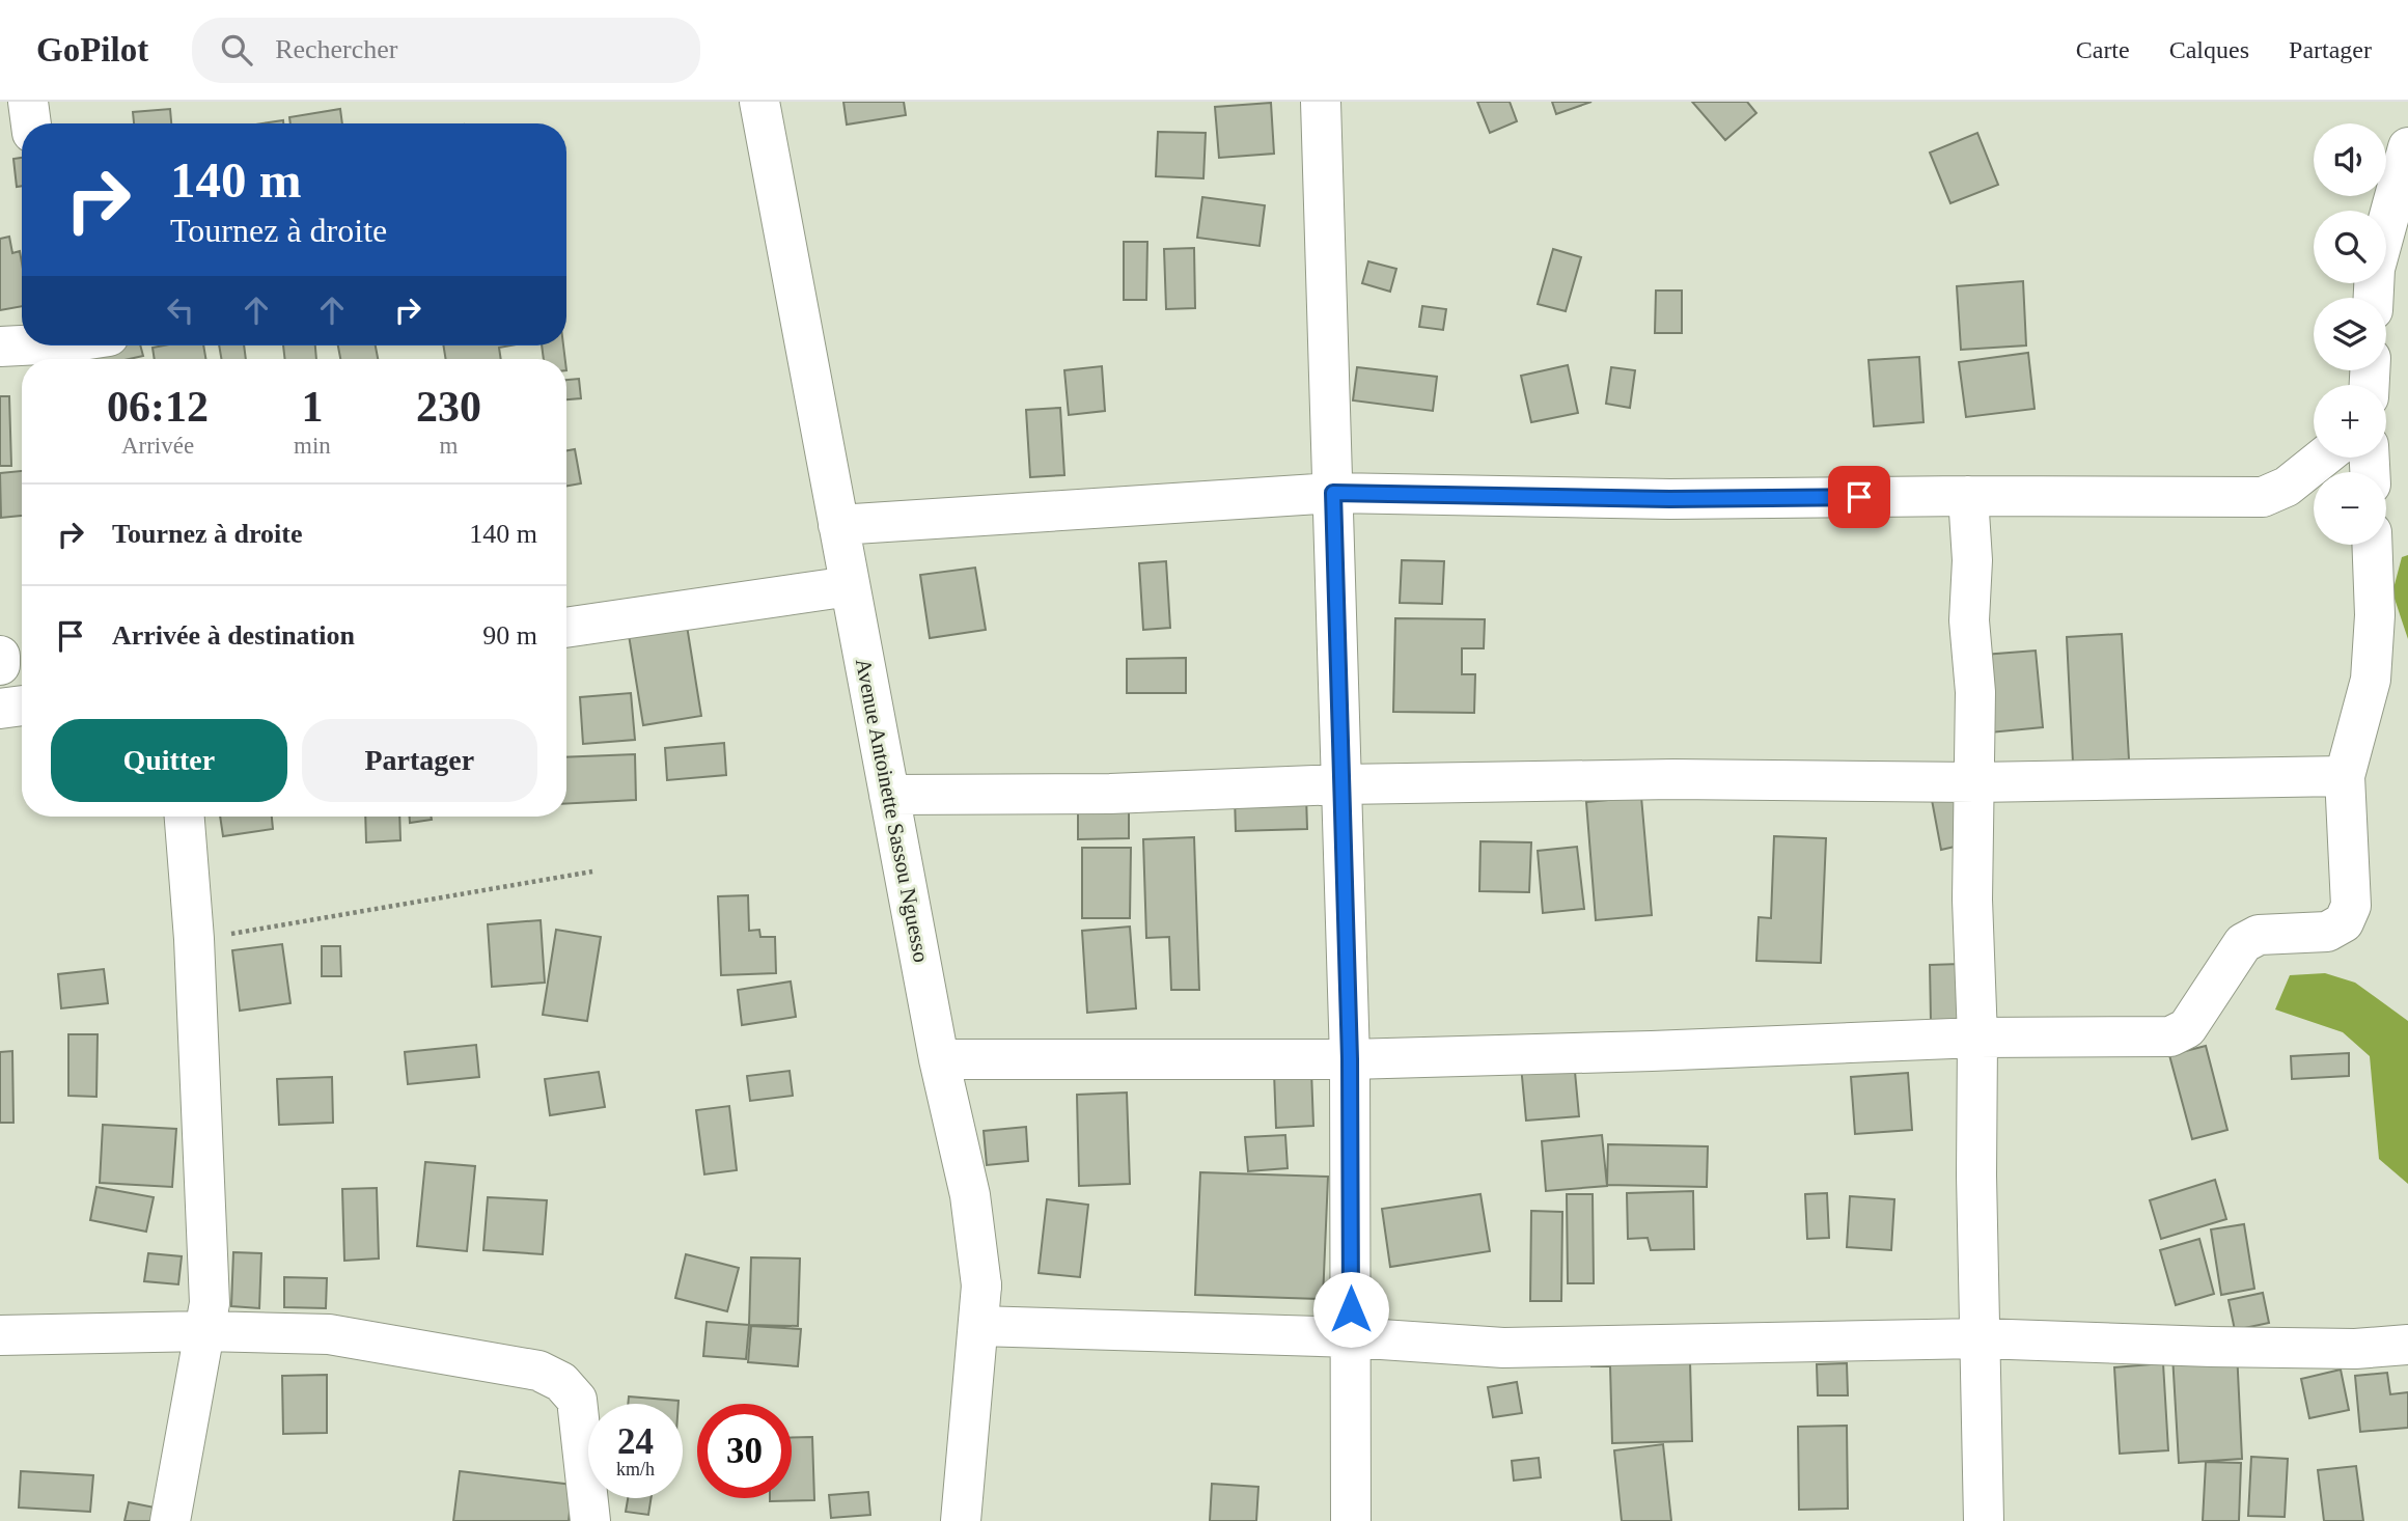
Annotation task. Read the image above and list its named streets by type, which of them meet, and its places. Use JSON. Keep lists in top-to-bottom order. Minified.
{"streets":{"street":["Avenue Antoinette Sassou Nguesso"]},"page":{"header":"GoPilot","search":"Rechercher","nav":["Carte","Calques","Partager"],"map_buttons":["+","−"],"turn":["140 m","Tournez à droite"],"eta":["06:12","Arrivée","1","min","230","m"],"list":[{"name":"Tournez à droite","value":"140 m"},{"name":"Arrivée à destination","value":"90 m"}],"buttons":["Quitter","Partager"],"speed":"24 km/h","limit":"30"}}
